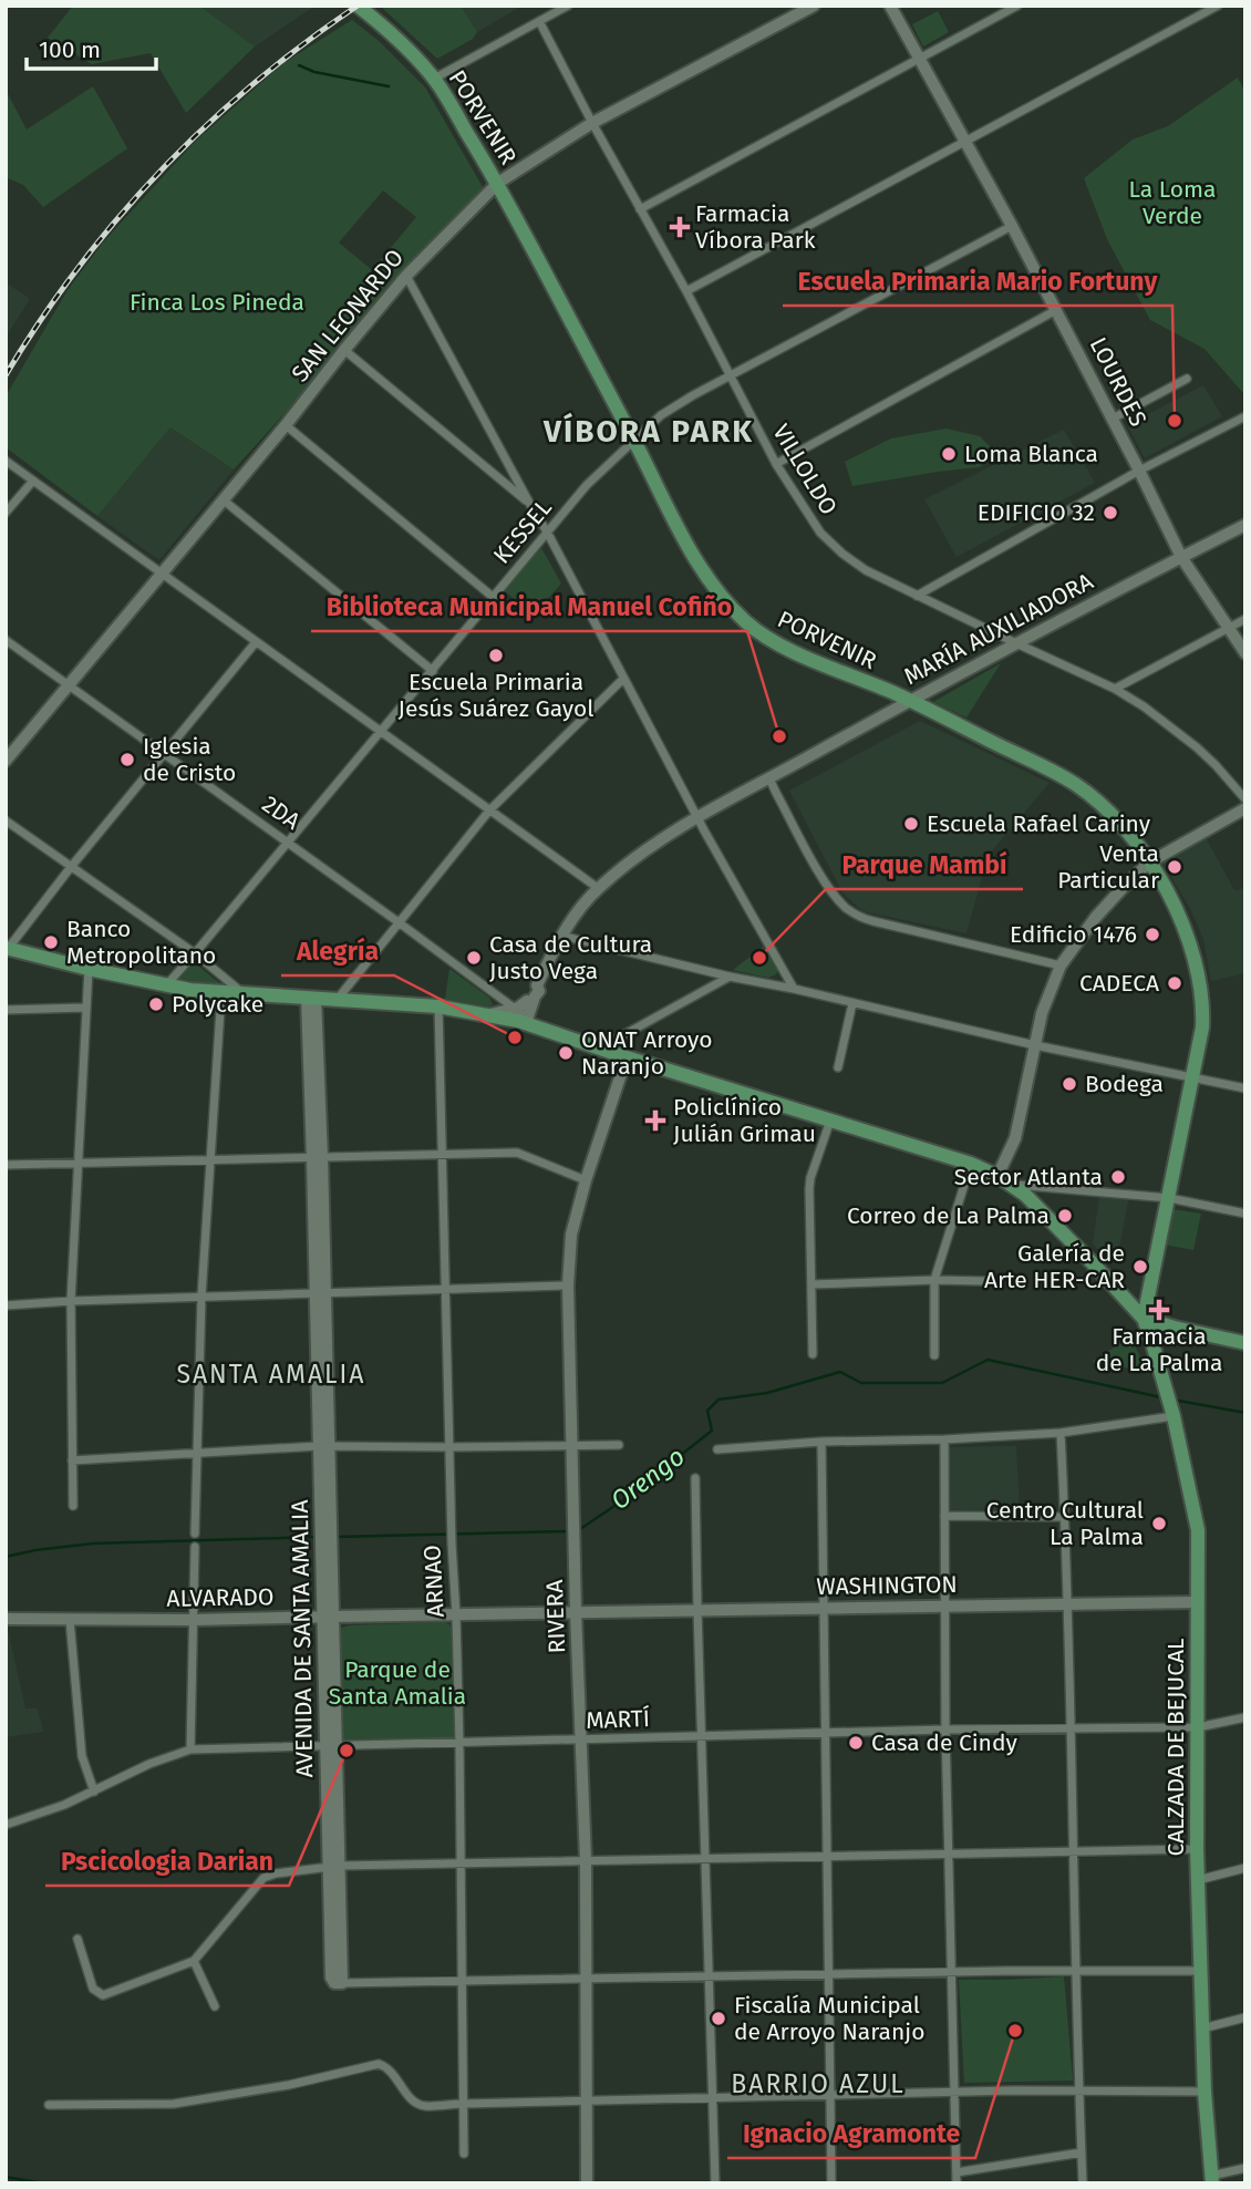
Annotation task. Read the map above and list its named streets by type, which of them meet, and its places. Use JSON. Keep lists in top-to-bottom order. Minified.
{"streets":{"main road":["PORVENIR","CALZADA DE BEJUCAL"],"street":["SAN LEONARDO","LOURDES","VILLOLDO","KESSEL","MARÍA AUXILIADORA","2DA","ARNAO","WASHINGTON","ALVARADO","RIVERA","AVENIDA DE SANTA AMALIA","MARTÍ"]},"crossings":[["PORVENIR","SAN LEONARDO"],["PORVENIR","KESSEL"],["PORVENIR","MARÍA AUXILIADORA"],["PORVENIR","CALZADA DE BEJUCAL"],["SAN LEONARDO","VILLOLDO"],["SAN LEONARDO","2DA"],["LOURDES","KESSEL"],["LOURDES","MARÍA AUXILIADORA"],["VILLOLDO","KESSEL"],["VILLOLDO","MARÍA AUXILIADORA"],["KESSEL","2DA"],["MARÍA AUXILIADORA","2DA"],["ARNAO","ALVARADO"],["ARNAO","MARTÍ"],["WASHINGTON","ALVARADO"],["WASHINGTON","RIVERA"],["WASHINGTON","CALZADA DE BEJUCAL"],["ALVARADO","RIVERA"],["ALVARADO","AVENIDA DE SANTA AMALIA"],["RIVERA","MARTÍ"],["AVENIDA DE SANTA AMALIA","MARTÍ"],["MARTÍ","CALZADA DE BEJUCAL"]],"districts":["VÍBORA PARK","SANTA AMALIA","BARRIO AZUL"],"water":["Orengo"],"parks":["La Loma Verde","Finca Los Pineda","Parque de Santa Amalia"],"places":{"health":["Farmacia Víbora Park","Policlínico Julián Grimau","Farmacia de La Palma"],"other":["Escuela Primaria Mario Fortuny","Loma Blanca","EDIFICIO 32","Escuela Primaria Jesús Suárez Gayol","Biblioteca Municipal Manuel Cofiño","Iglesia de Cristo","Escuela Rafael Cariny","Venta Particular","Edificio 1476","Banco Metropolitano","Casa de Cultura Justo Vega","Parque Mambí","CADECA","Polycake","Alegría","ONAT Arroyo Naranjo","Bodega","Sector Atlanta","Correo de La Palma","Galería de Arte HER-CAR","Centro Cultural La Palma","Casa de Cindy","Pscicologia Darian","Fiscalía Municipal de Arroyo Naranjo","Ignacio Agramonte"]},"scale_bar":"100 m"}
